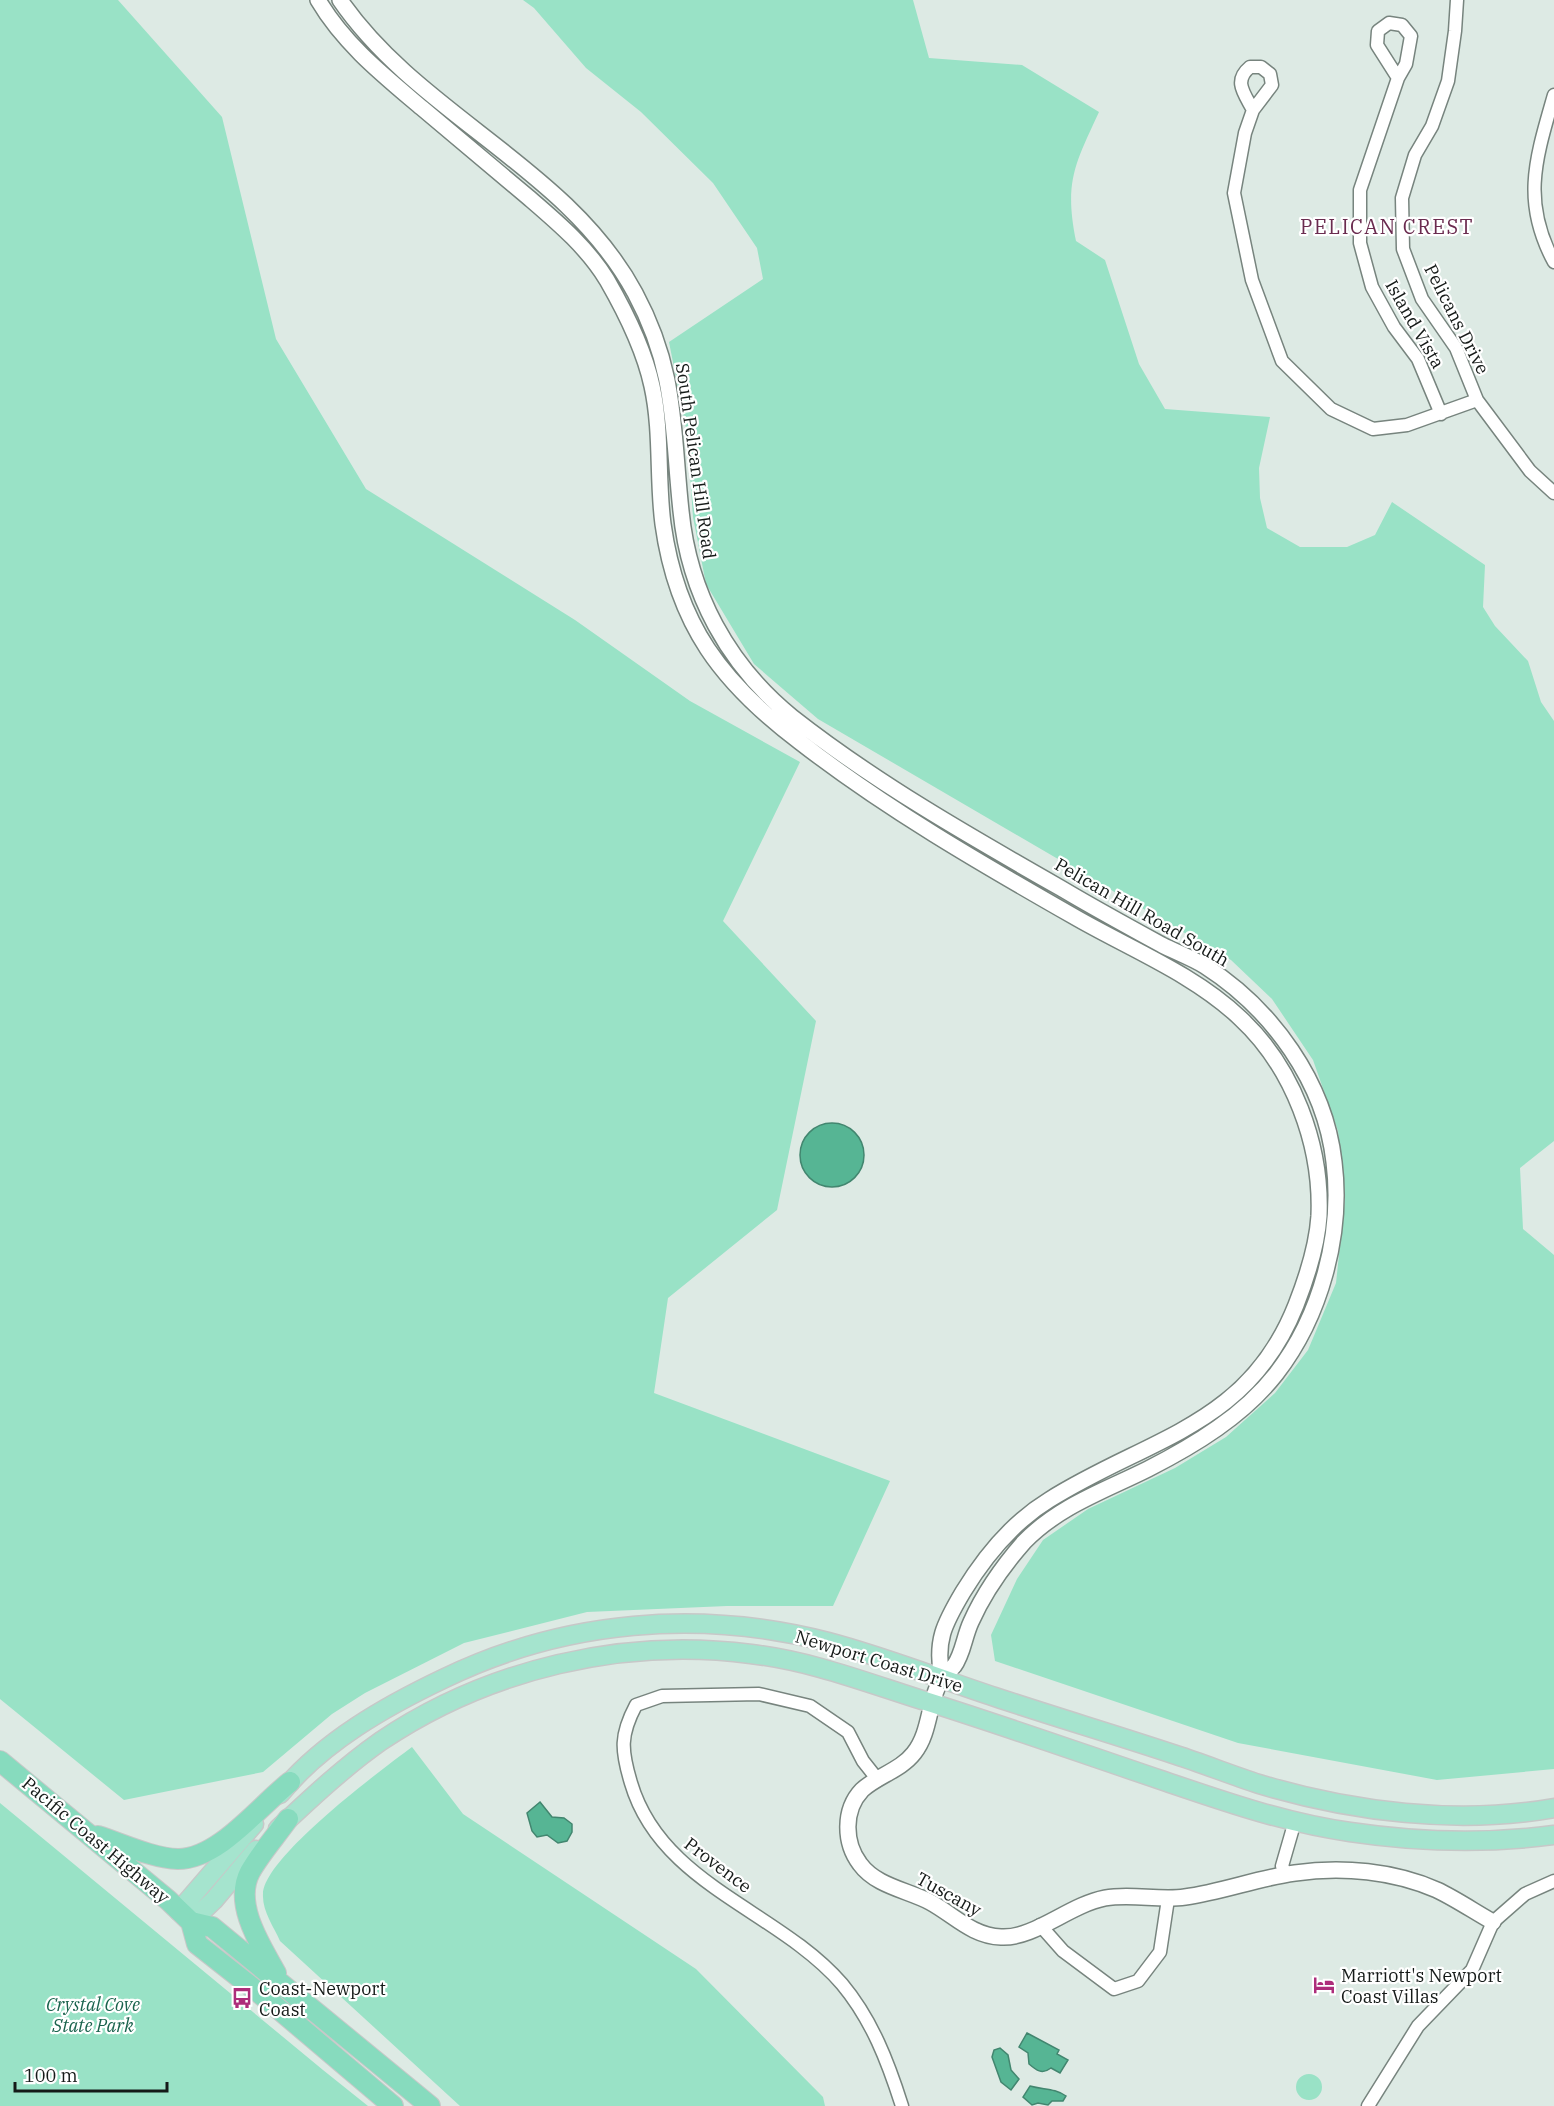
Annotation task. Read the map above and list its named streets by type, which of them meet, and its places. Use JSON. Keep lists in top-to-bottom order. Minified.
{"streets":{"highway":["Pacific Coast Highway"],"main road":["Newport Coast Drive"],"street":["Pelicans Drive","Island Vista","South Pelican Hill Road","Pelican Hill Road South","Provence","Tuscany"]},"crossings":[["South Pelican Hill Road","Pelican Hill Road South"],["Pelican Hill Road South","Newport Coast Drive"],["Pelican Hill Road South","Tuscany"],["Newport Coast Drive","Pacific Coast Highway"],["Newport Coast Drive","Tuscany"],["Provence","Tuscany"]],"districts":["PELICAN CREST"],"parks":["Crystal Cove State Park"],"places":{"hotel":["Marriott's Newport Coast Villas"],"bus stop":["Coast-Newport Coast"]},"scale_bar":"100 m"}
